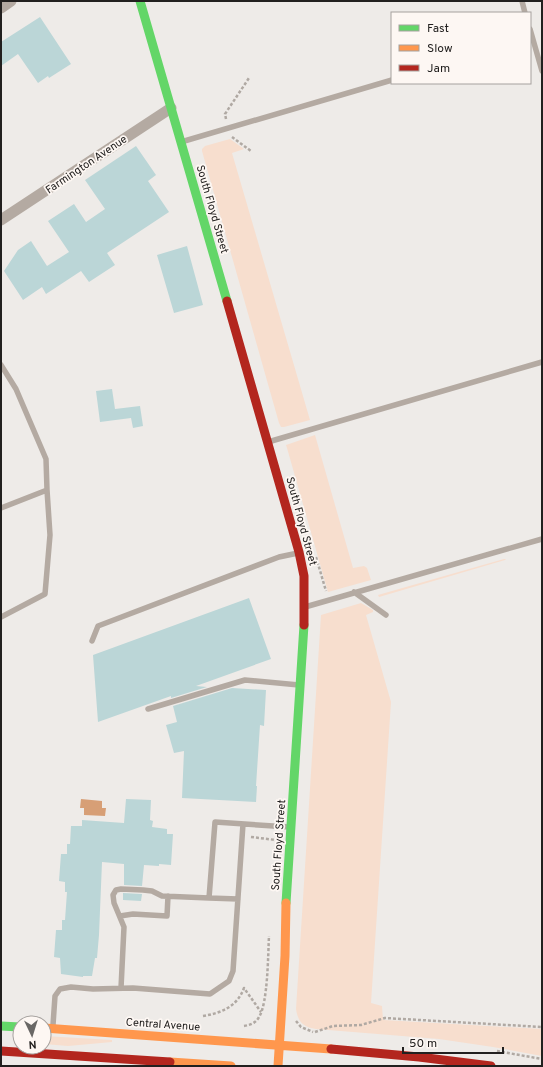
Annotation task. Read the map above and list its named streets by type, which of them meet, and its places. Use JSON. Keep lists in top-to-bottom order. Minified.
{"streets":{"street":["Farmington Avenue","South Floyd Street","Central Avenue"]},"crossings":[["Farmington Avenue","South Floyd Street"],["South Floyd Street","Central Avenue"]],"legend":["Fast","Slow","Jam"],"scale_bar":"50 m","north":"bottom"}
